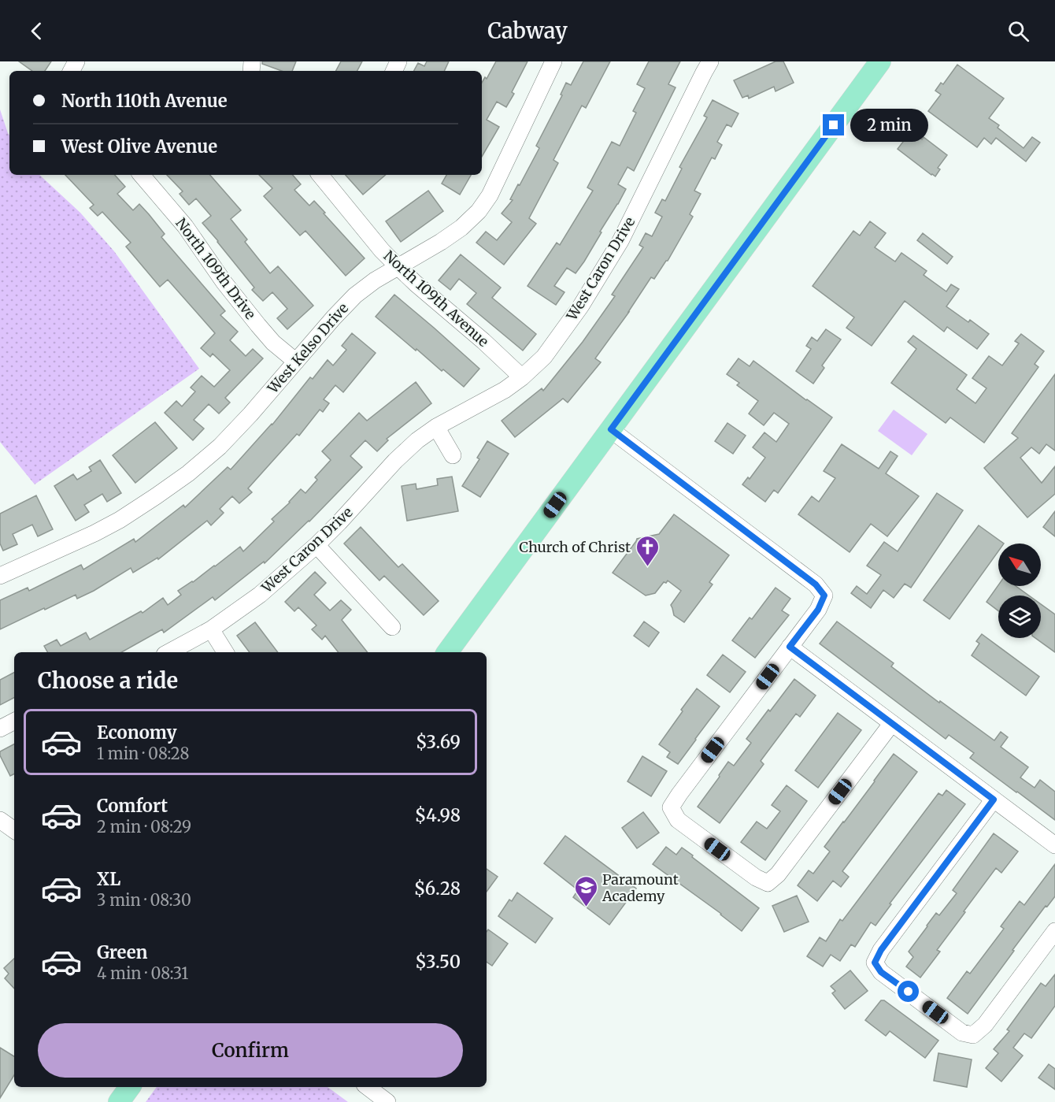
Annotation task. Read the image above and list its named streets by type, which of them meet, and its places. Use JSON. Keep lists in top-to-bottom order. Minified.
{"streets":{"street":["North 109th Drive","West Caron Drive","North 109th Avenue","West Kelso Drive"]},"crossings":[["North 109th Drive","West Kelso Drive"],["West Caron Drive","North 109th Avenue"],["North 109th Avenue","West Kelso Drive"]],"places":{"church":["Church of Christ"],"school or university":["Paramount Academy"]},"north":"top left","page":{"header":"Cabway","banner":["North 110th Avenue","West Olive Avenue"],"bubble":"2 min","heading":"Choose a ride","list":[{"name":"Economy","note":"1 min · 08:28","value":"$3.69"},{"name":"Comfort","note":"2 min · 08:29","value":"$4.98"},{"name":"XL","note":"3 min · 08:30","value":"$6.28"},{"name":"Green","note":"4 min · 08:31","value":"$3.50"}],"buttons":"Confirm"}}
